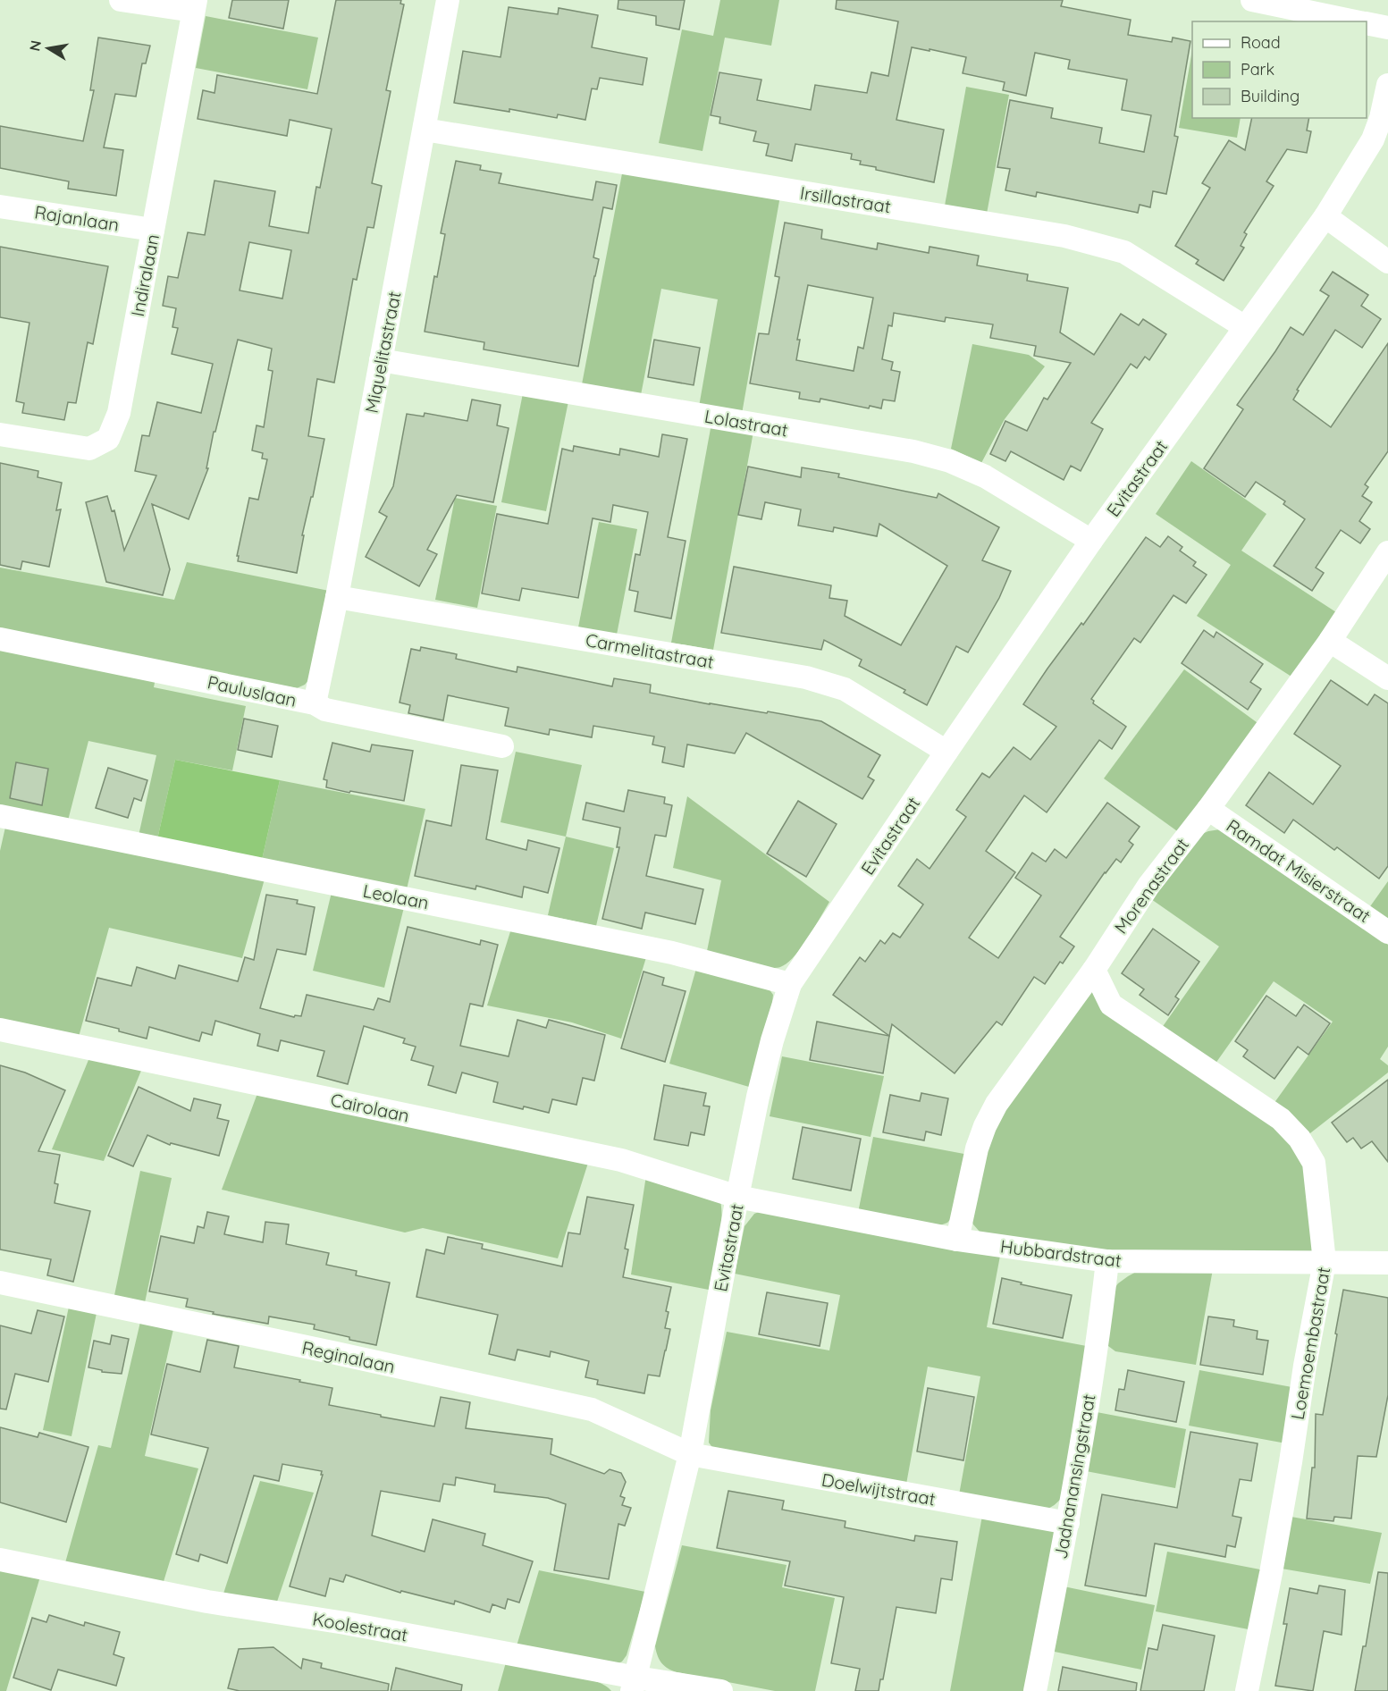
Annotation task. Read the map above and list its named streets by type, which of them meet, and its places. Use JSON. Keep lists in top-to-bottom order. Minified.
{"streets":{"street":["Irsillastraat","Rajanlaan","Indiralaan","Miquelitastraat","Lolastraat","Evitastraat","Carmelitastraat","Pauluslaan","Ramdat Misierstraat","Morenastraat","Leolaan","Cairolaan","Hubbardstraat","Loemoembastraat","Reginalaan","Jadnanansingstraat","Doelwijtstraat","Koolestraat"]},"crossings":[["Irsillastraat","Miquelitastraat"],["Irsillastraat","Evitastraat"],["Rajanlaan","Indiralaan"],["Miquelitastraat","Lolastraat"],["Miquelitastraat","Carmelitastraat"],["Miquelitastraat","Pauluslaan"],["Lolastraat","Evitastraat"],["Evitastraat","Carmelitastraat"],["Evitastraat","Leolaan"],["Evitastraat","Cairolaan"],["Evitastraat","Hubbardstraat"],["Evitastraat","Reginalaan"],["Evitastraat","Doelwijtstraat"],["Evitastraat","Koolestraat"],["Ramdat Misierstraat","Morenastraat"],["Morenastraat","Hubbardstraat"],["Morenastraat","Loemoembastraat"],["Cairolaan","Hubbardstraat"],["Hubbardstraat","Loemoembastraat"],["Hubbardstraat","Jadnanansingstraat"],["Reginalaan","Doelwijtstraat"],["Jadnanansingstraat","Doelwijtstraat"]],"legend":["Road","Park","Building"],"north":"left"}
